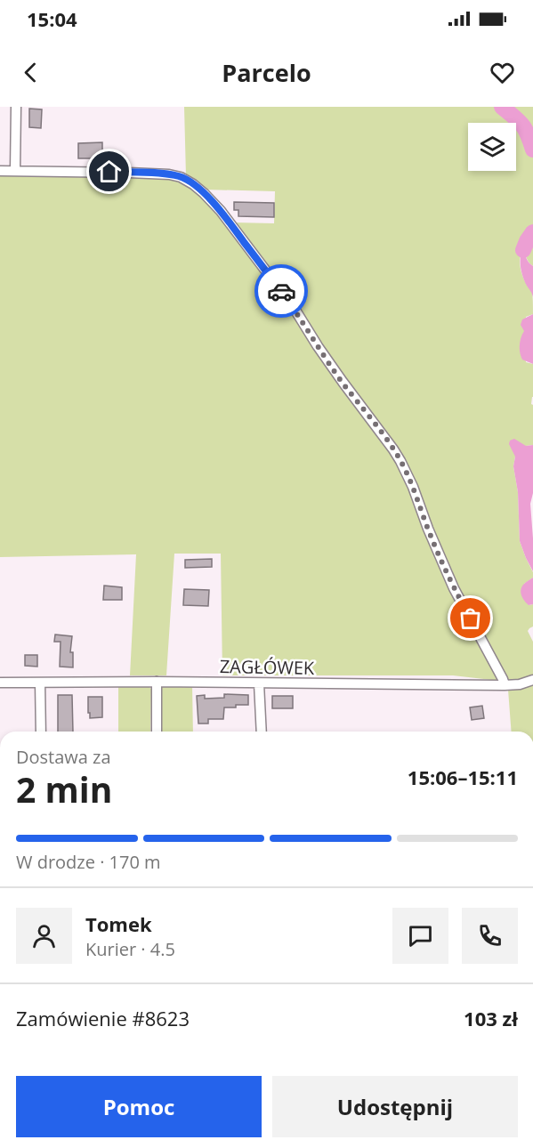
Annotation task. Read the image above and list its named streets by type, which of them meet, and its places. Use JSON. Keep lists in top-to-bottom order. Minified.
{"streets":{"street":["ZAGŁÓWEK"]},"page":{"status":"15:04","header":"Parcelo","heading":["2 min","Dostawa za","15:06–15:11"],"panel":["Tomek","Kurier · 4.5","Zamówienie #8623","103 zł"],"bar":"W drodze · 170 m","buttons":["Pomoc","Udostępnij"]}}
